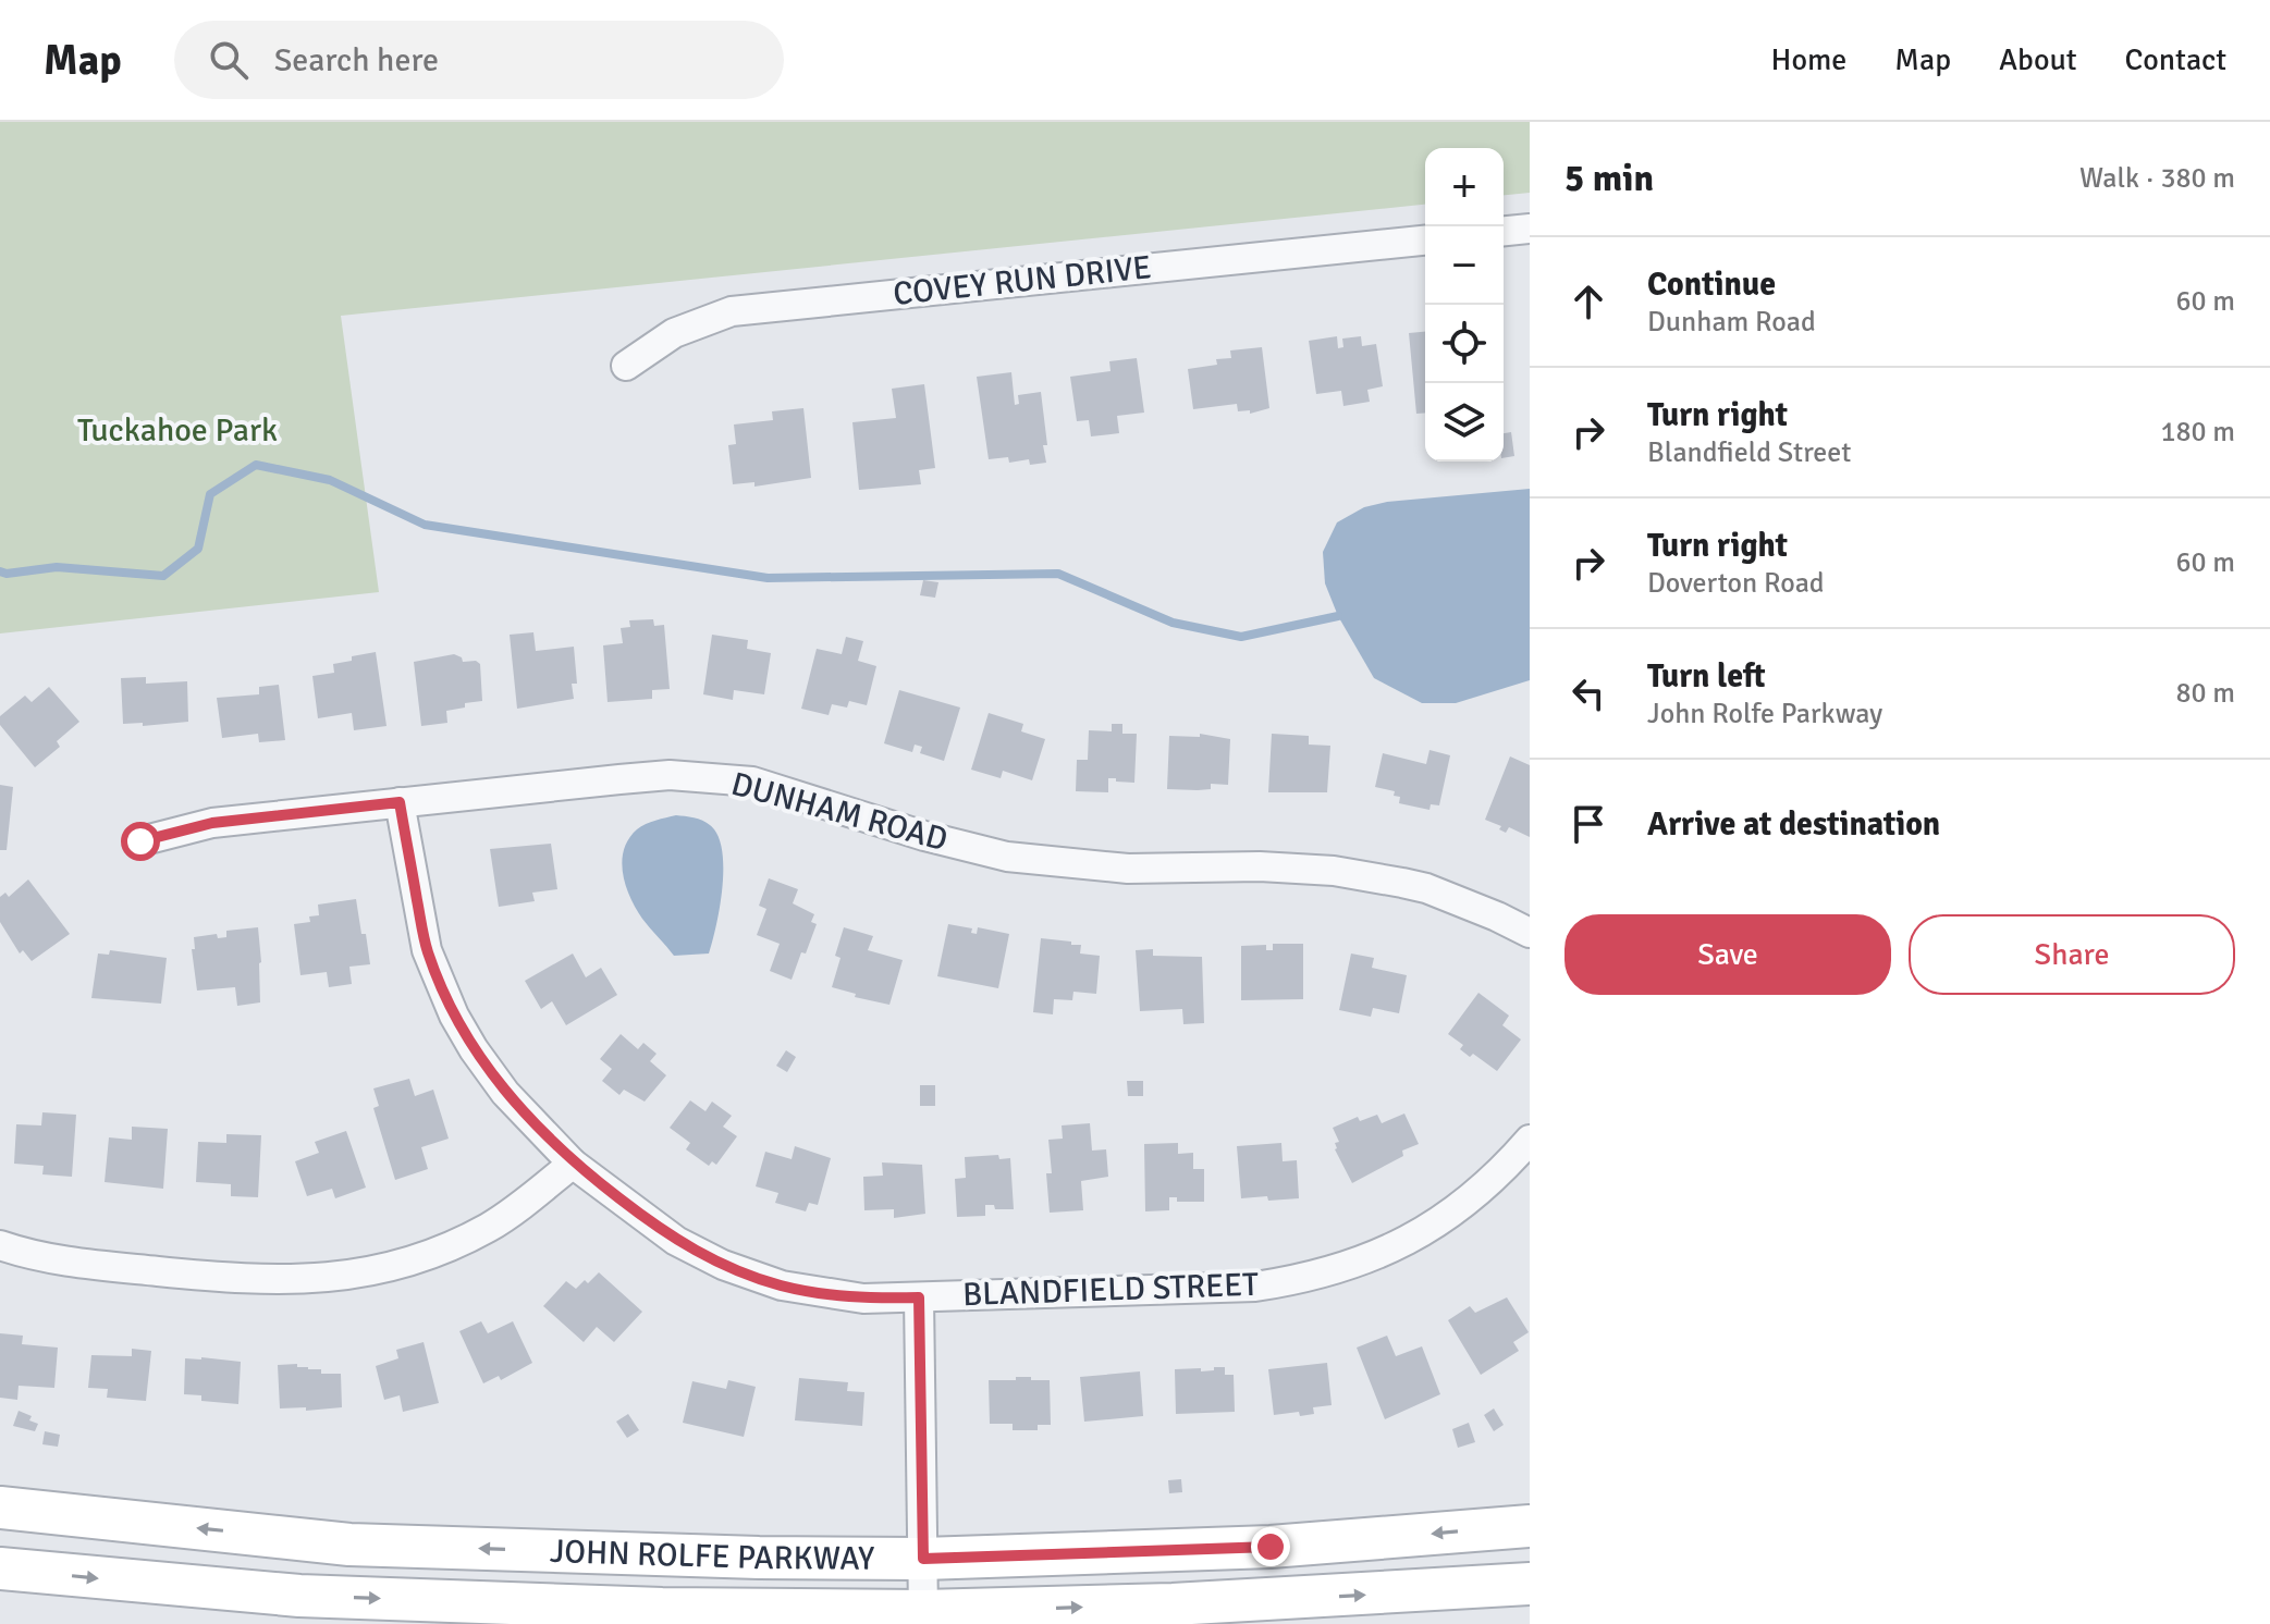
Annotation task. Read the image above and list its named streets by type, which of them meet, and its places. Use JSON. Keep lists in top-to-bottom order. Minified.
{"streets":{"main road":["JOHN ROLFE PARKWAY"],"street":["COVEY RUN DRIVE","DUNHAM ROAD","BLANDFIELD STREET"]},"crossings":[["DUNHAM ROAD","BLANDFIELD STREET"]],"parks":["Tuckahoe Park"],"page":{"header":"Map","search":"Search here","nav":["Home","Map","About","Contact"],"heading":["5 min","Walk · 380 m"],"map_buttons":["+","−"],"list":[["Continue","Dunham Road","60 m"],["Turn right","Blandfield Street","180 m"],["Turn right","Doverton Road","60 m"],["Turn left","John Rolfe Parkway","80 m"],"Arrive at destination"],"buttons":["Save","Share"]}}
